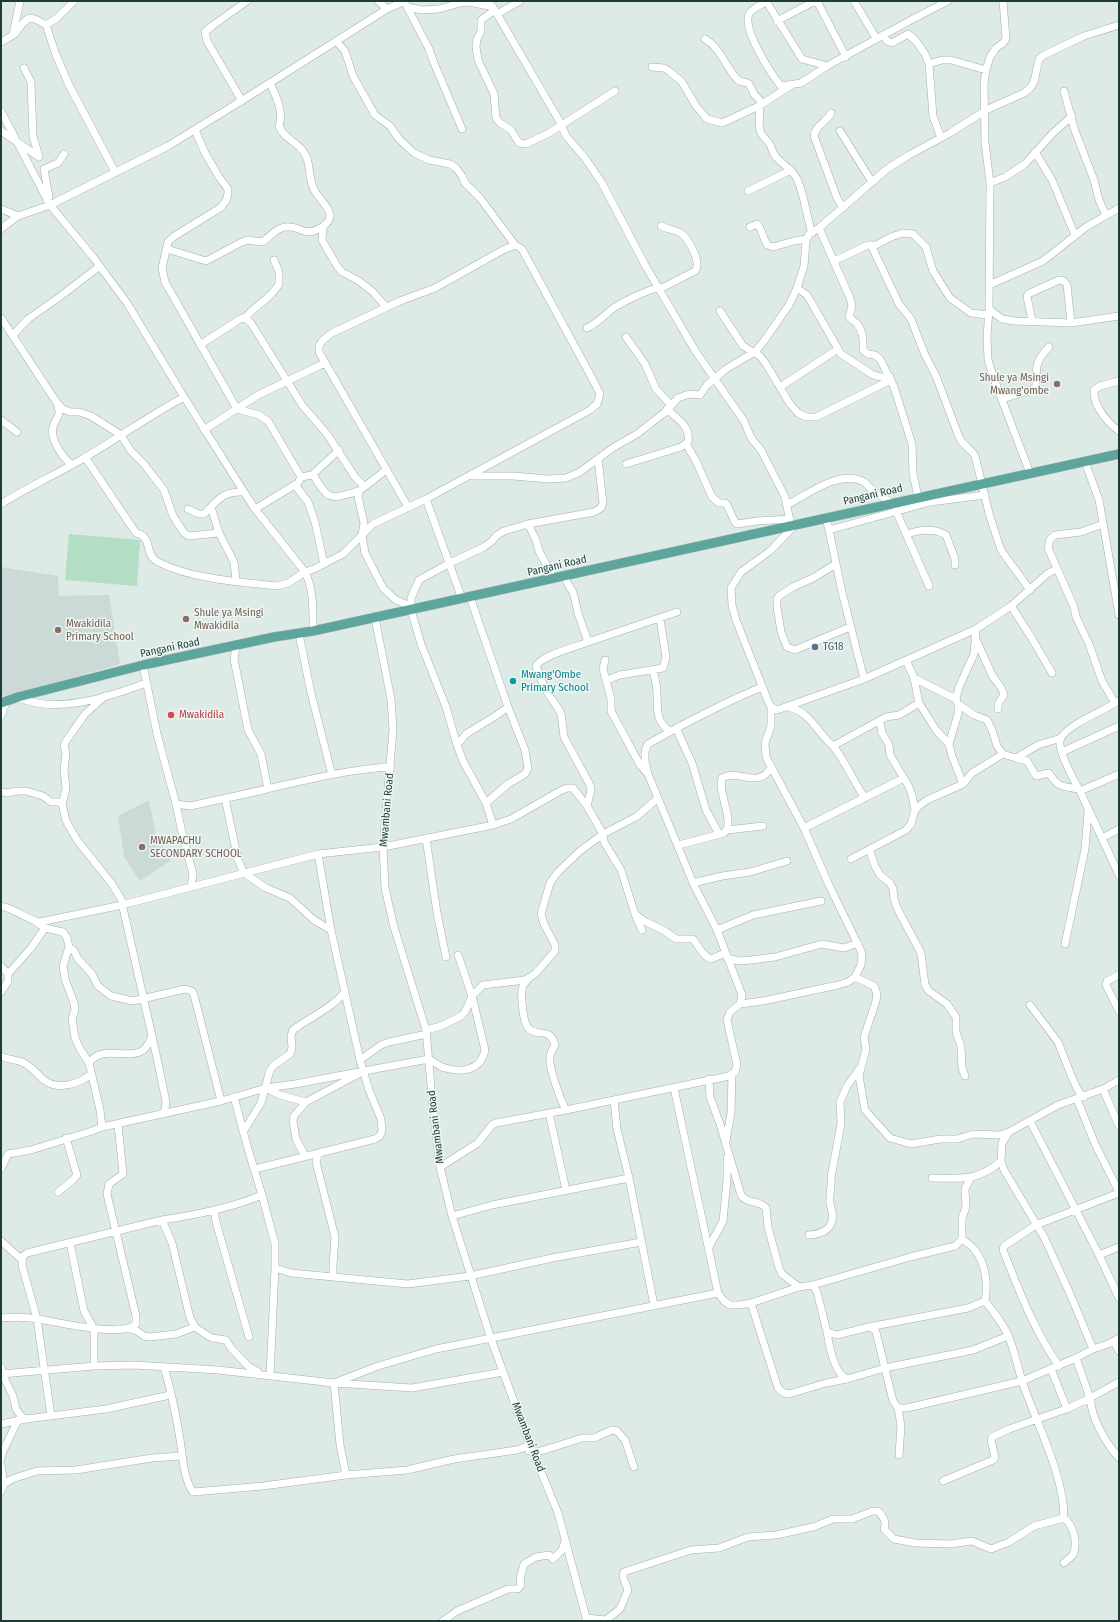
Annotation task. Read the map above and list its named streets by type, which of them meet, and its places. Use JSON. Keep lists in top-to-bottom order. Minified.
{"streets":{"main road":["Pangani Road"],"street":["Mwambani Road"]},"crossings":[["Pangani Road","Mwambani Road"]],"places":["Shule ya Msingi Mwang'ombe","Shule ya Msingi Mwakidila","Mwakidila Primary School","TG18","Mwang'Ombe Primary School","Mwakidila","MWAPACHU SECONDARY SCHOOL"]}
